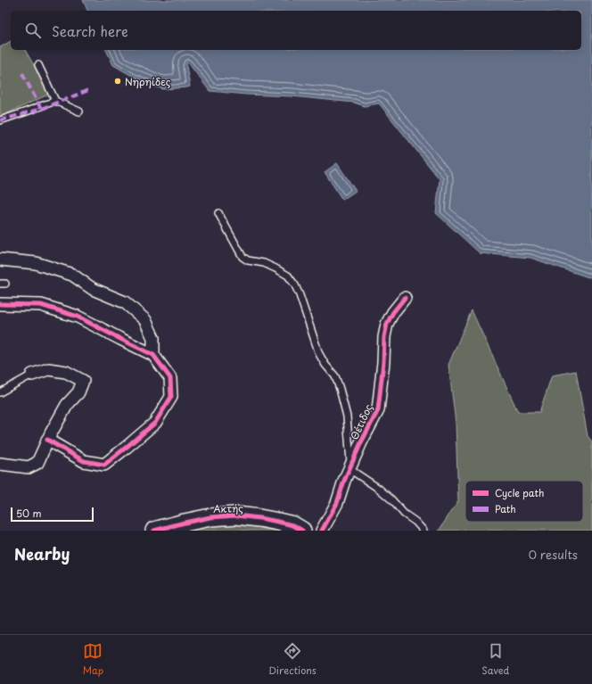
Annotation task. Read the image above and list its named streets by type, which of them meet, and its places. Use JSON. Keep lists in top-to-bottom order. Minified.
{"streets":{"street":["Θέτιδος","Ακτής"]},"places":["Νηρηίδες"],"legend":["Cycle path","Path"],"scale_bar":"50 m","page":{"search":"Search here","scale":"50 m","heading":["Nearby","0 results"],"nav":["Map","Directions","Saved"]}}
